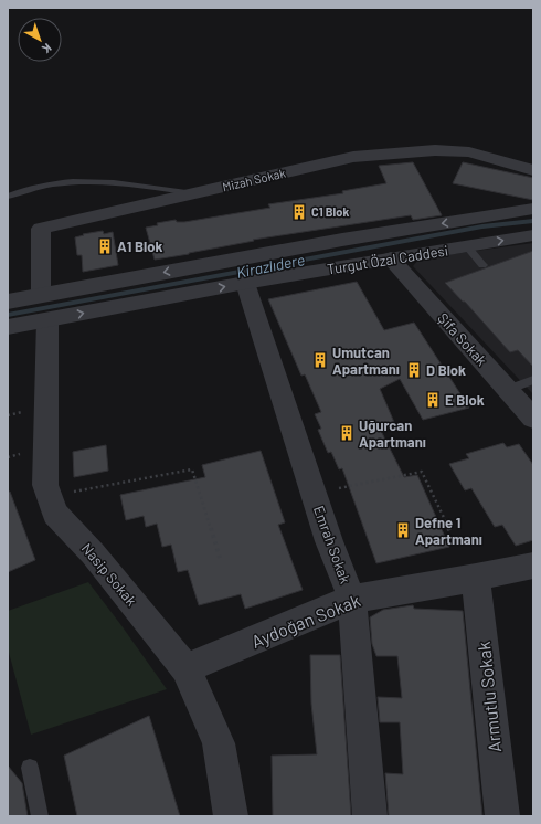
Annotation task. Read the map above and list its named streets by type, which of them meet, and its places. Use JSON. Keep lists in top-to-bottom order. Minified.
{"streets":{"street":["Mizah Sokak","Turgut Özal Caddesi","Şifa Sokak","Emrah Sokak","Nasip Sokak","Aydoğan Sokak","Armutlu Sokak"]},"crossings":[["Mizah Sokak","Turgut Özal Caddesi"],["Mizah Sokak","Nasip Sokak"],["Turgut Özal Caddesi","Şifa Sokak"],["Turgut Özal Caddesi","Emrah Sokak"],["Turgut Özal Caddesi","Nasip Sokak"],["Emrah Sokak","Aydoğan Sokak"],["Nasip Sokak","Aydoğan Sokak"],["Aydoğan Sokak","Armutlu Sokak"]],"water":["Kirazlıdere"],"places":{"building":["C1 Blok","A1 Blok","Umutcan Apartmanı","D Blok","E Blok","Uğurcan Apartmanı","Defne 1 Apartmanı"]},"north":"bottom right"}
